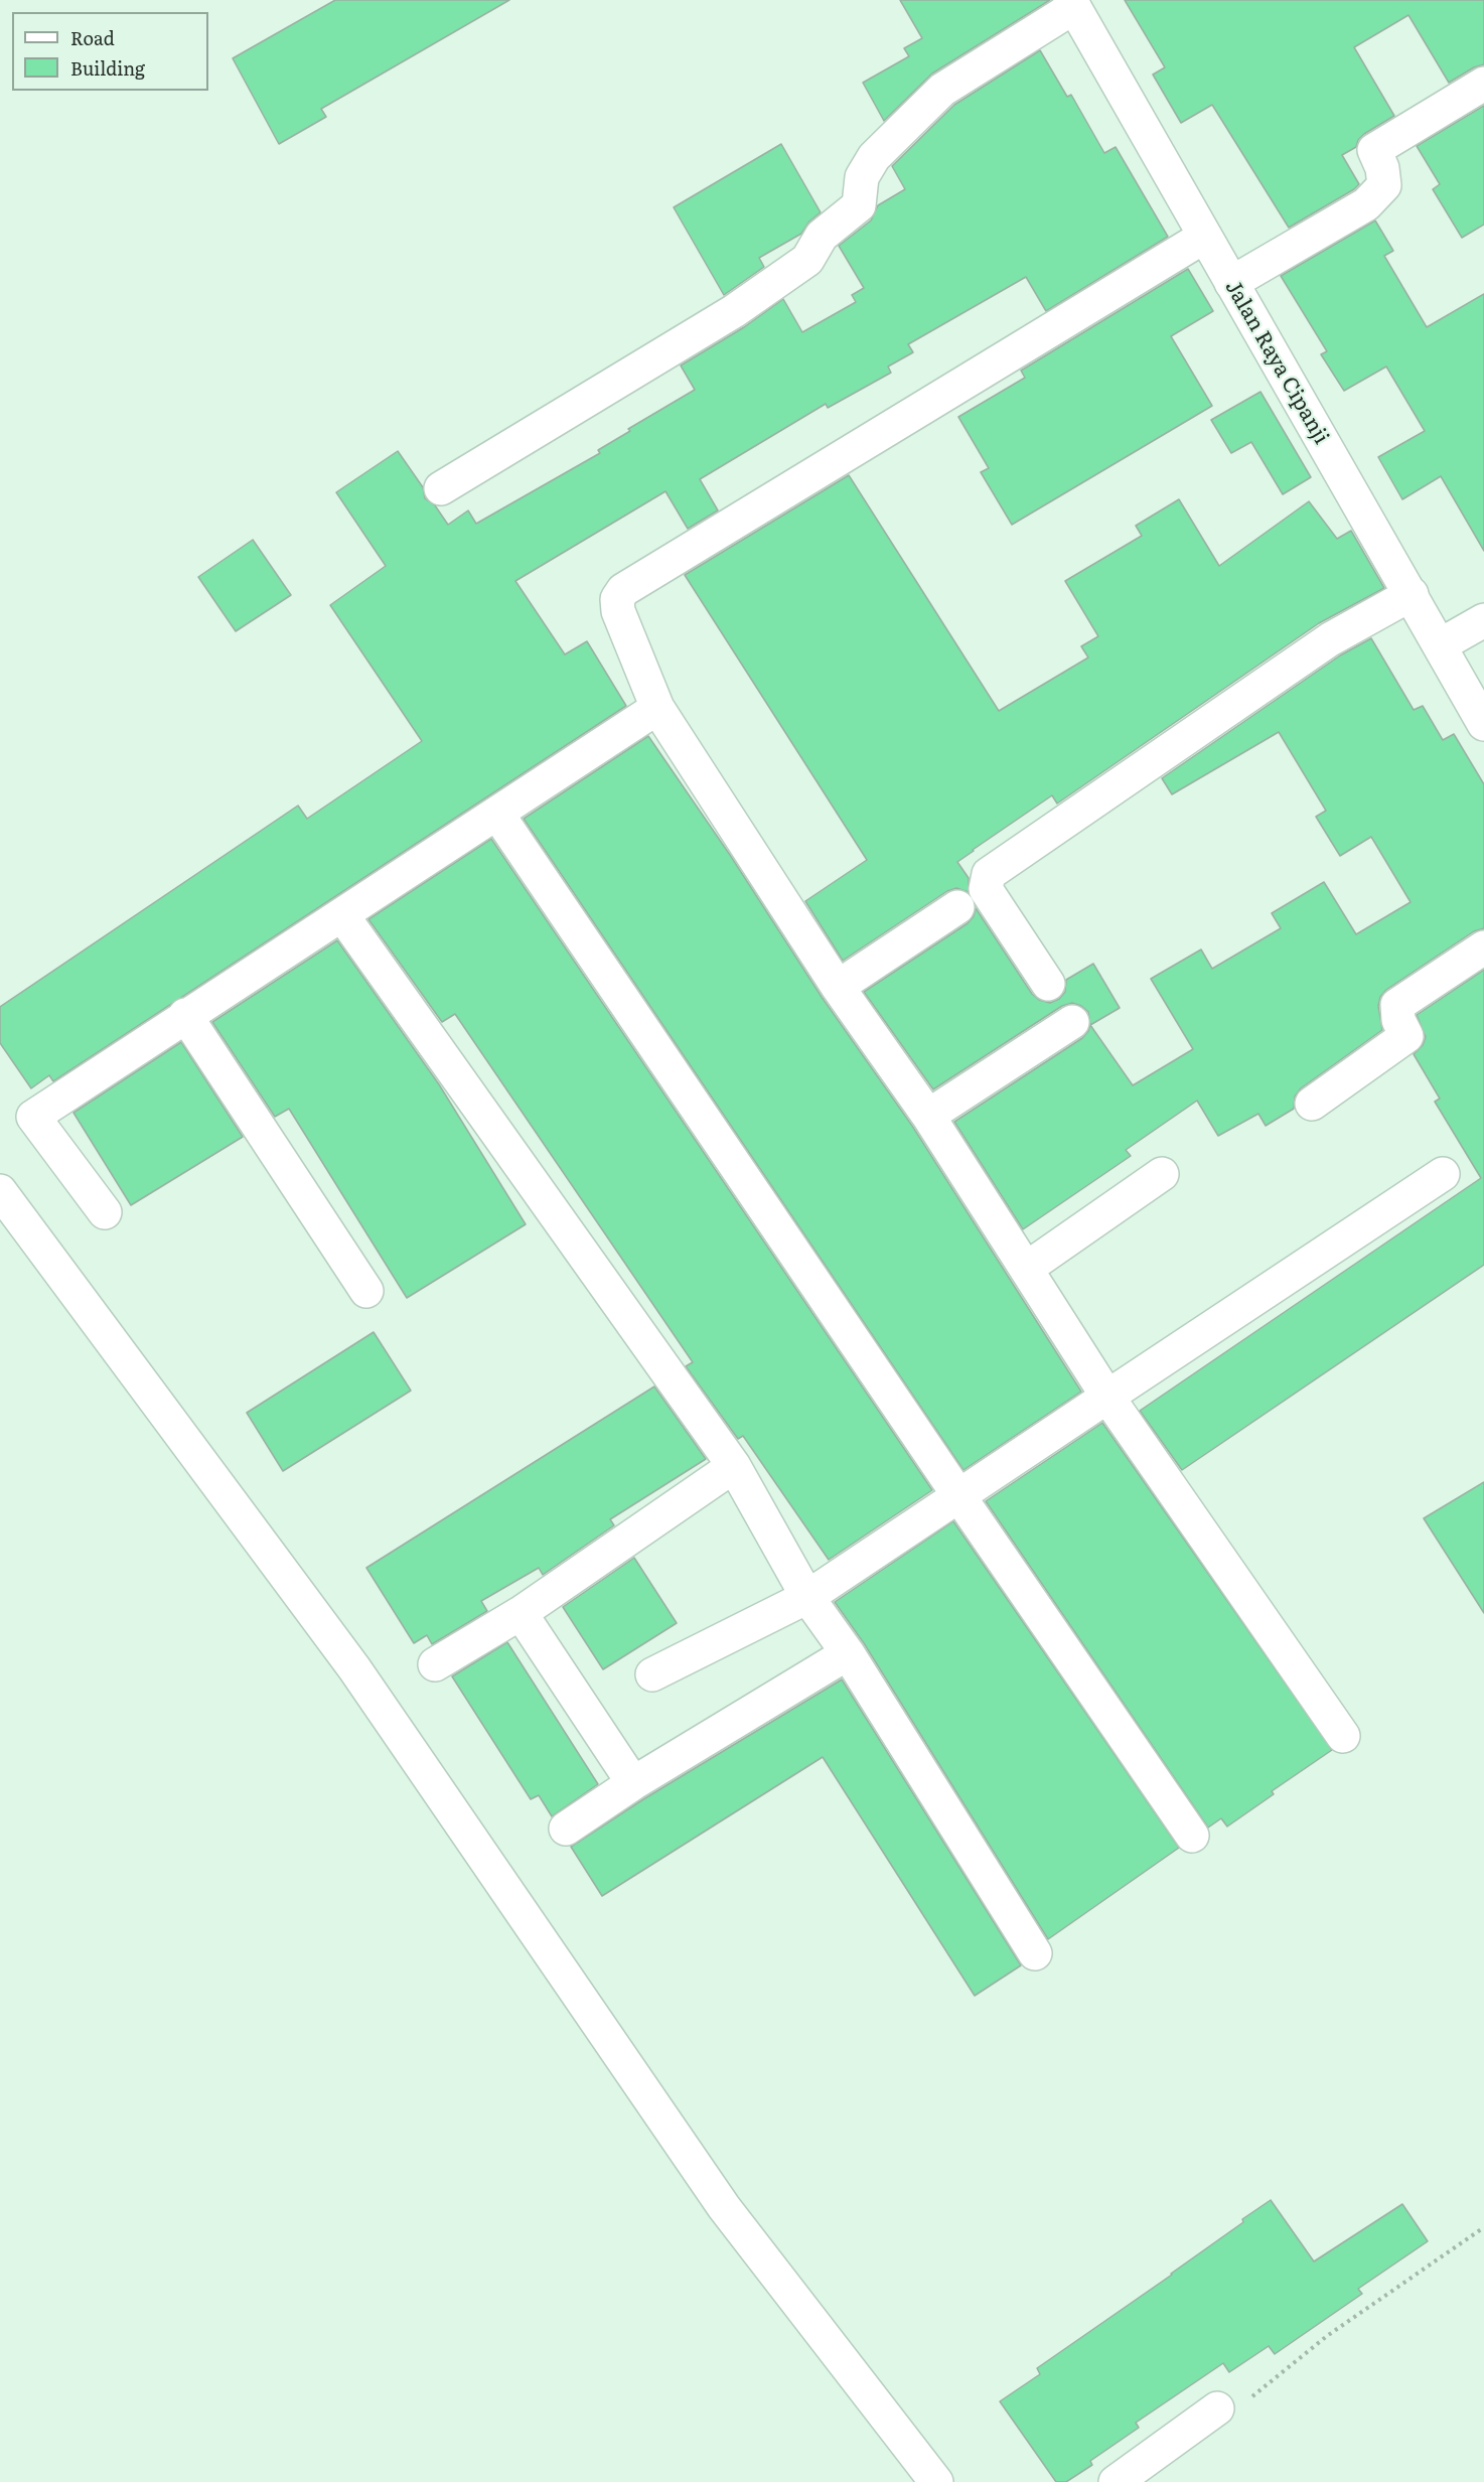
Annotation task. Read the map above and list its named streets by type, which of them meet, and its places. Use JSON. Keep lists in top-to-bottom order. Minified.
{"streets":{"street":["Jalan Raya Cipanji"]},"legend":["Road","Building"]}
